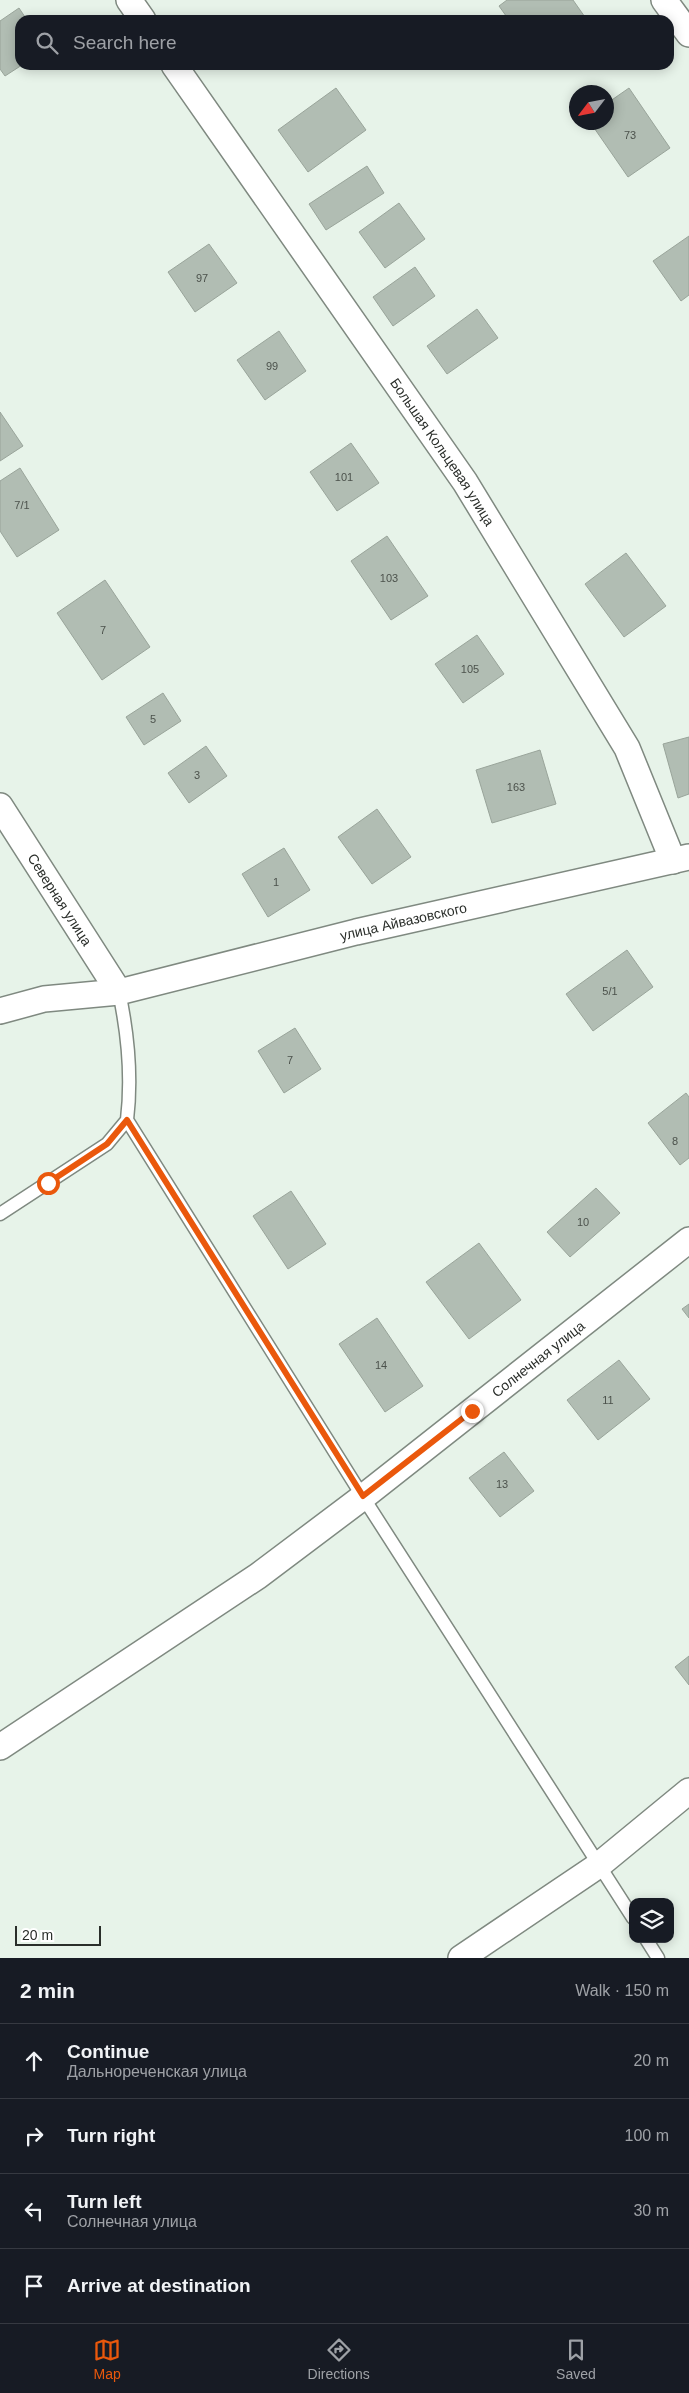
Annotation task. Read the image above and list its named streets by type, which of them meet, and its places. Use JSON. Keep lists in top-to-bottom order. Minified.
{"streets":{"street":["Большая Кольцевая улица","Северная улица","улица Айвазовского","Солнечная улица"]},"crossings":[["Большая Кольцевая улица","улица Айвазовского"],["Северная улица","улица Айвазовского"]],"house_numbers":["73","97","99","101","7/1","103","7","105","5","3","163","1","5/1","7","8","10","14","11","13"],"scale_bar":"20 m","north":"bottom left","page":{"search":"Search here","scale":"20 m","heading":["2 min","Walk · 150 m"],"list":[["Continue","Дальнореченская улица","20 m"],["Turn right","100 m"],["Turn left","Солнечная улица","30 m"],"Arrive at destination"],"nav":["Map","Directions","Saved"]}}
